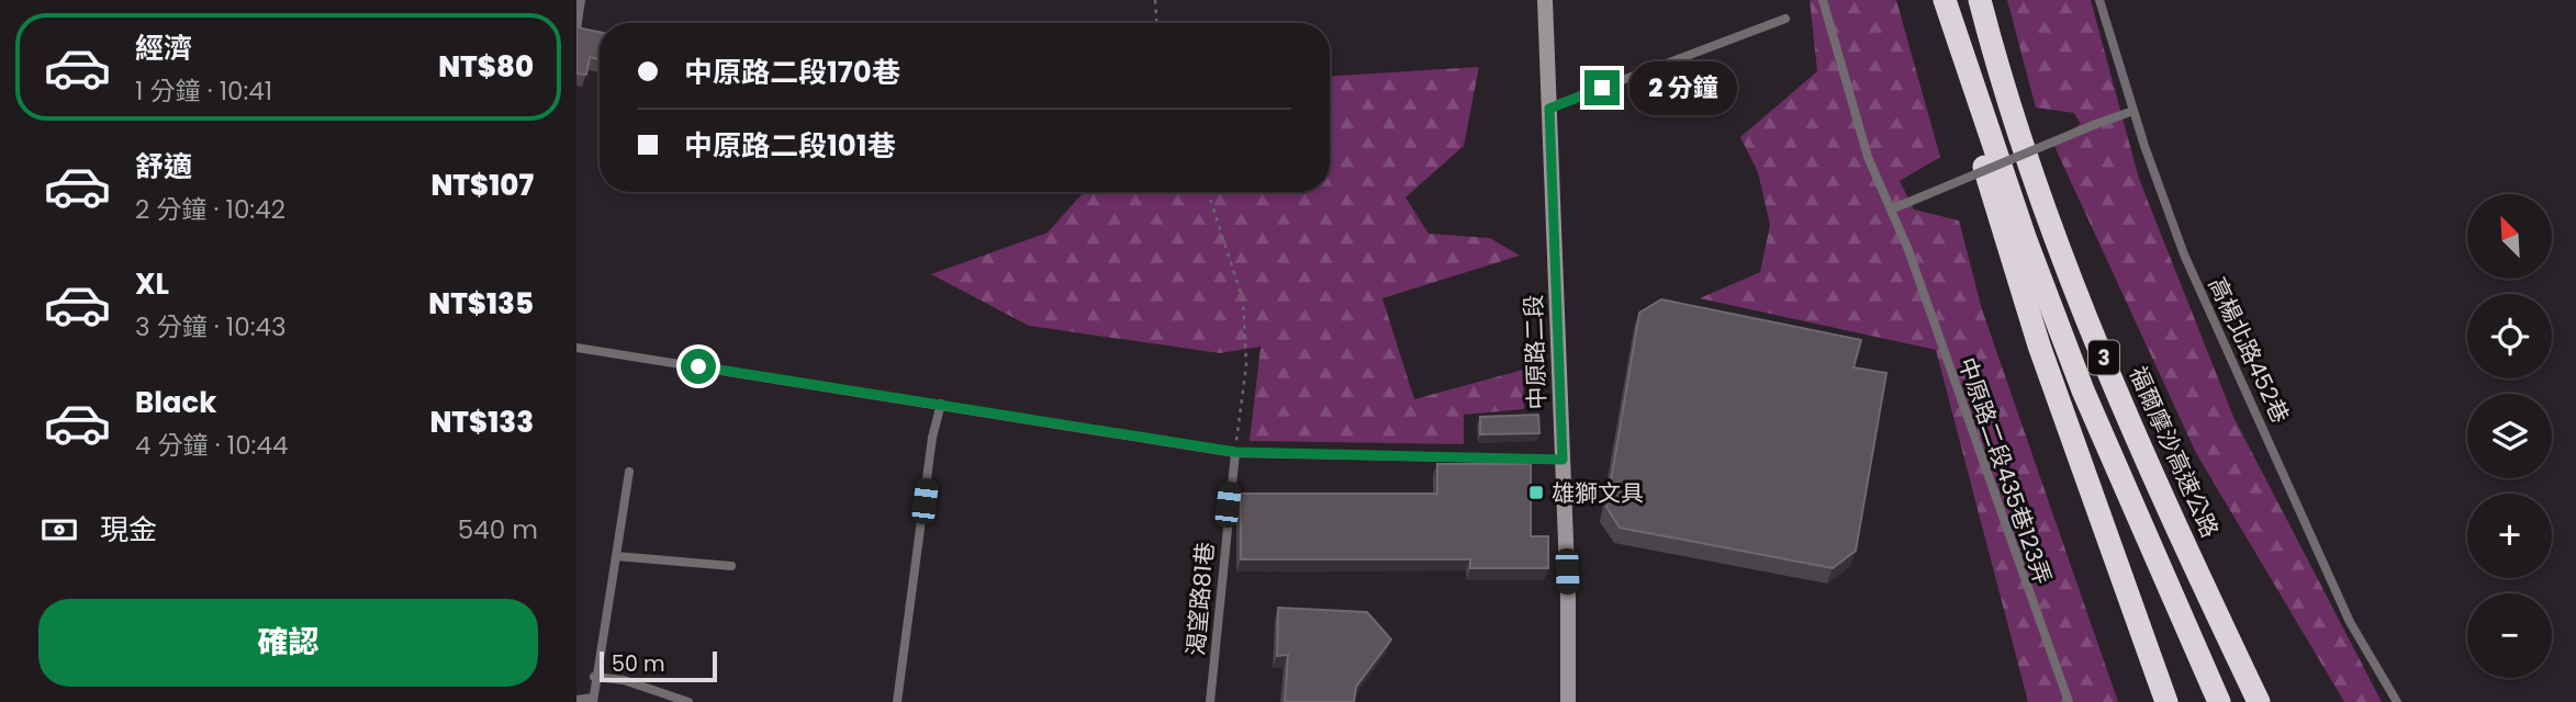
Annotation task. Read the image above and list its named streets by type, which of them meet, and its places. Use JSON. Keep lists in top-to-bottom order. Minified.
{"streets":{"highway":["3","福爾摩沙高速公路"],"street":["中原路二段"],"lane":["高楊北路452巷","中原路二段435巷123弄","渴望路81巷"]},"places":{"transit":["雄獅文具"]},"scale_bar":"50 m","north":"top left","page":{"list":[{"name":"經濟","note":"1 分鐘 · 10:41","value":"NT$80"},{"name":"舒適","note":"2 分鐘 · 10:42","value":"NT$107"},{"name":"XL","note":"3 分鐘 · 10:43","value":"NT$135"},{"name":"Black","note":"4 分鐘 · 10:44","value":"NT$133"}],"banner":["中原路二段170巷","中原路二段101巷"],"bubble":"2 分鐘","map_buttons":["+","−"],"pay":["現金","540 m"],"buttons":"確認","scale":"50 m"}}
